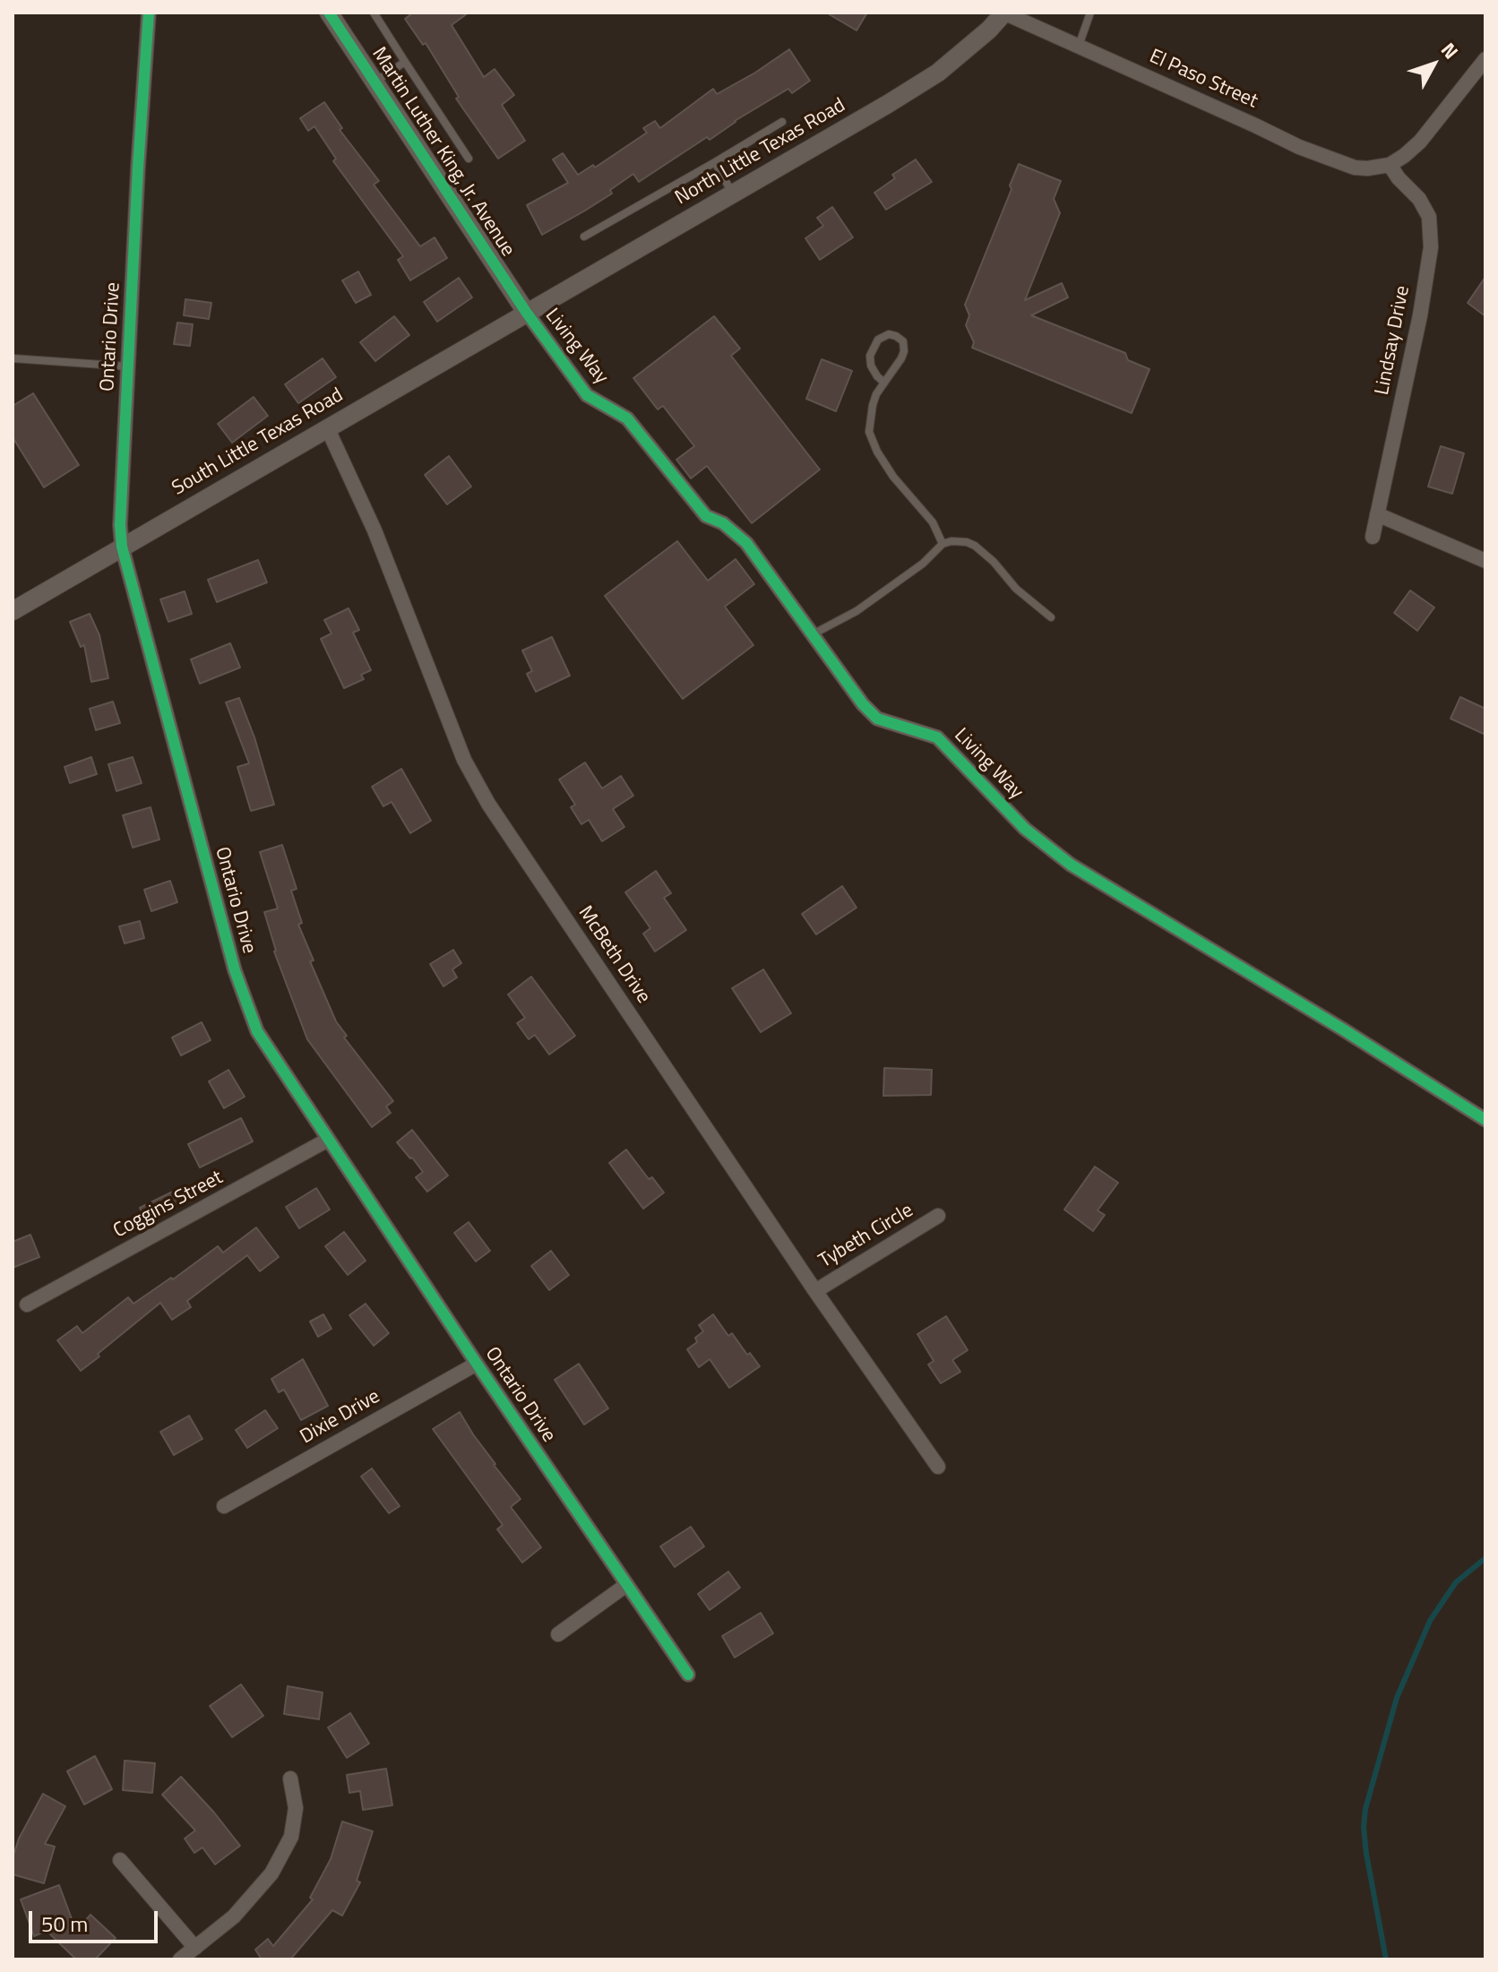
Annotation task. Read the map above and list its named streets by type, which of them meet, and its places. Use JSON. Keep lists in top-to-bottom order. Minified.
{"streets":{"street":["El Paso Street","Martin Luther King, Jr. Avenue","North Little Texas Road","Ontario Drive","Lindsay Drive","Living Way","South Little Texas Road","McBeth Drive","Coggins Street","Tybeth Circle","Dixie Drive"]},"crossings":[["El Paso Street","North Little Texas Road"],["El Paso Street","Lindsay Drive"],["Martin Luther King, Jr. Avenue","North Little Texas Road"],["Martin Luther King, Jr. Avenue","Living Way"],["Martin Luther King, Jr. Avenue","South Little Texas Road"],["North Little Texas Road","Living Way"],["North Little Texas Road","South Little Texas Road"],["Ontario Drive","South Little Texas Road"],["Ontario Drive","Coggins Street"],["Ontario Drive","Dixie Drive"],["Living Way","South Little Texas Road"],["South Little Texas Road","McBeth Drive"],["McBeth Drive","Tybeth Circle"]],"scale_bar":"50 m","north":"top right"}
